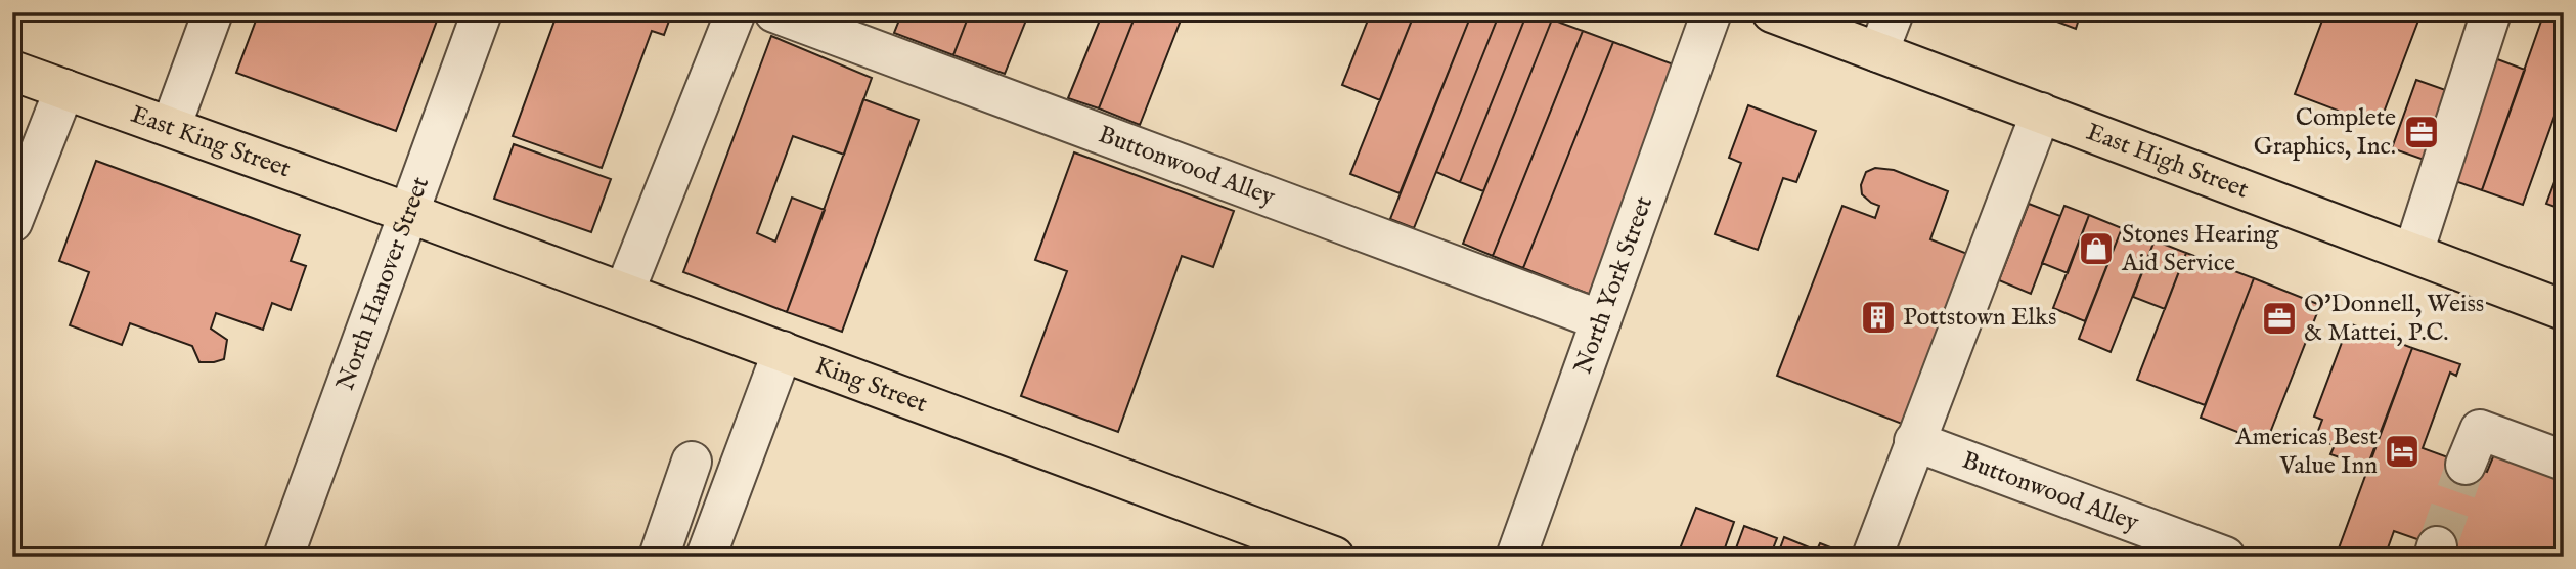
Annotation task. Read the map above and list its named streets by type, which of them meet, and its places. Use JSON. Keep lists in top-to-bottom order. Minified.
{"streets":{"main road":["East King Street","East High Street","King Street"],"street":["Buttonwood Alley","North Hanover Street","North York Street"]},"crossings":[["East King Street","North Hanover Street"],["East King Street","King Street"],["Buttonwood Alley","North York Street"],["North Hanover Street","King Street"]],"places":{"office":["Complete Graphics, Inc.","O'Donnell, Weiss & Mattei, P.C."],"shop":["Stones Hearing Aid Service"],"building":["Pottstown Elks"],"hotel":["Americas Best Value Inn"]}}
